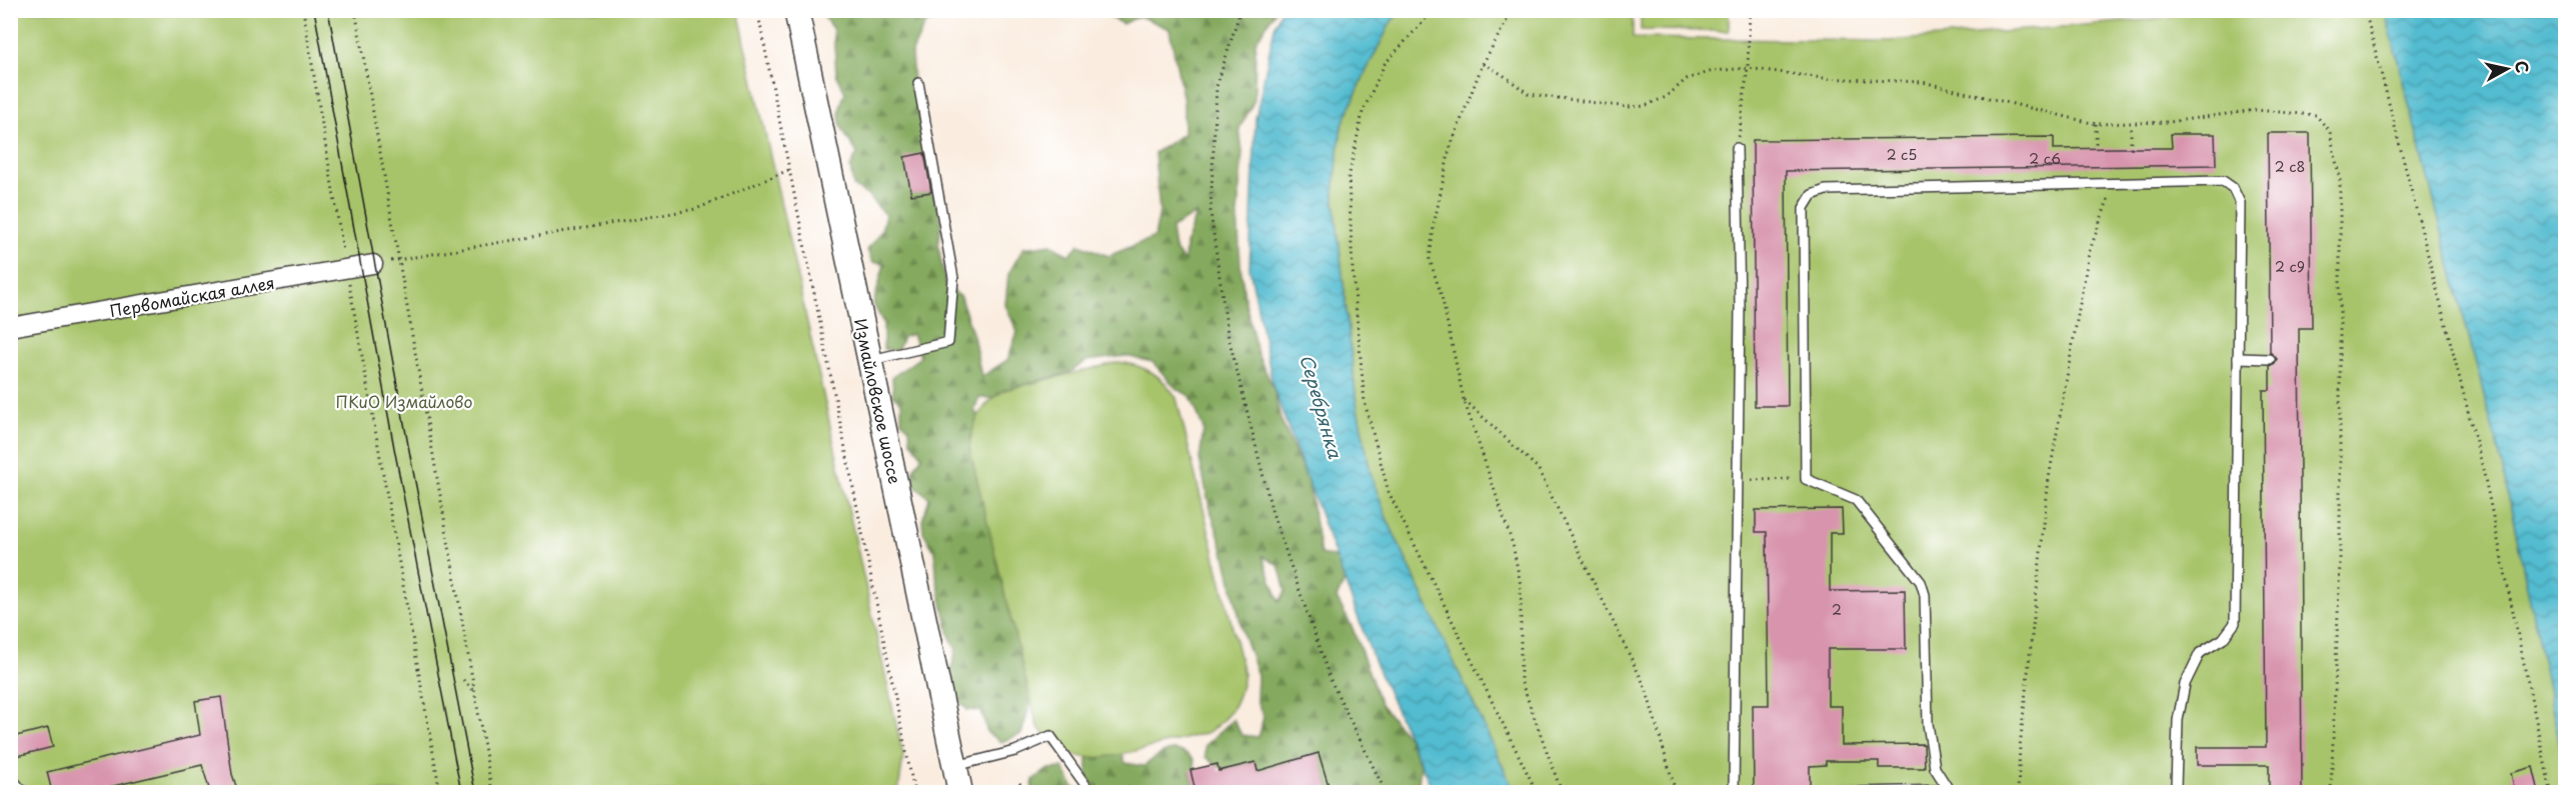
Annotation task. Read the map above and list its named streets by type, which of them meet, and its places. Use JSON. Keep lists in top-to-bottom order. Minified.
{"streets":{"main road":["Измайловское шоссе"],"street":["Первомайская аллея"]},"water":["Серебрянка"],"parks":["ПКиО Измайлово"],"house_numbers":["2 с5","2 с6","2 с8","2 с9","2"],"north":"right"}
